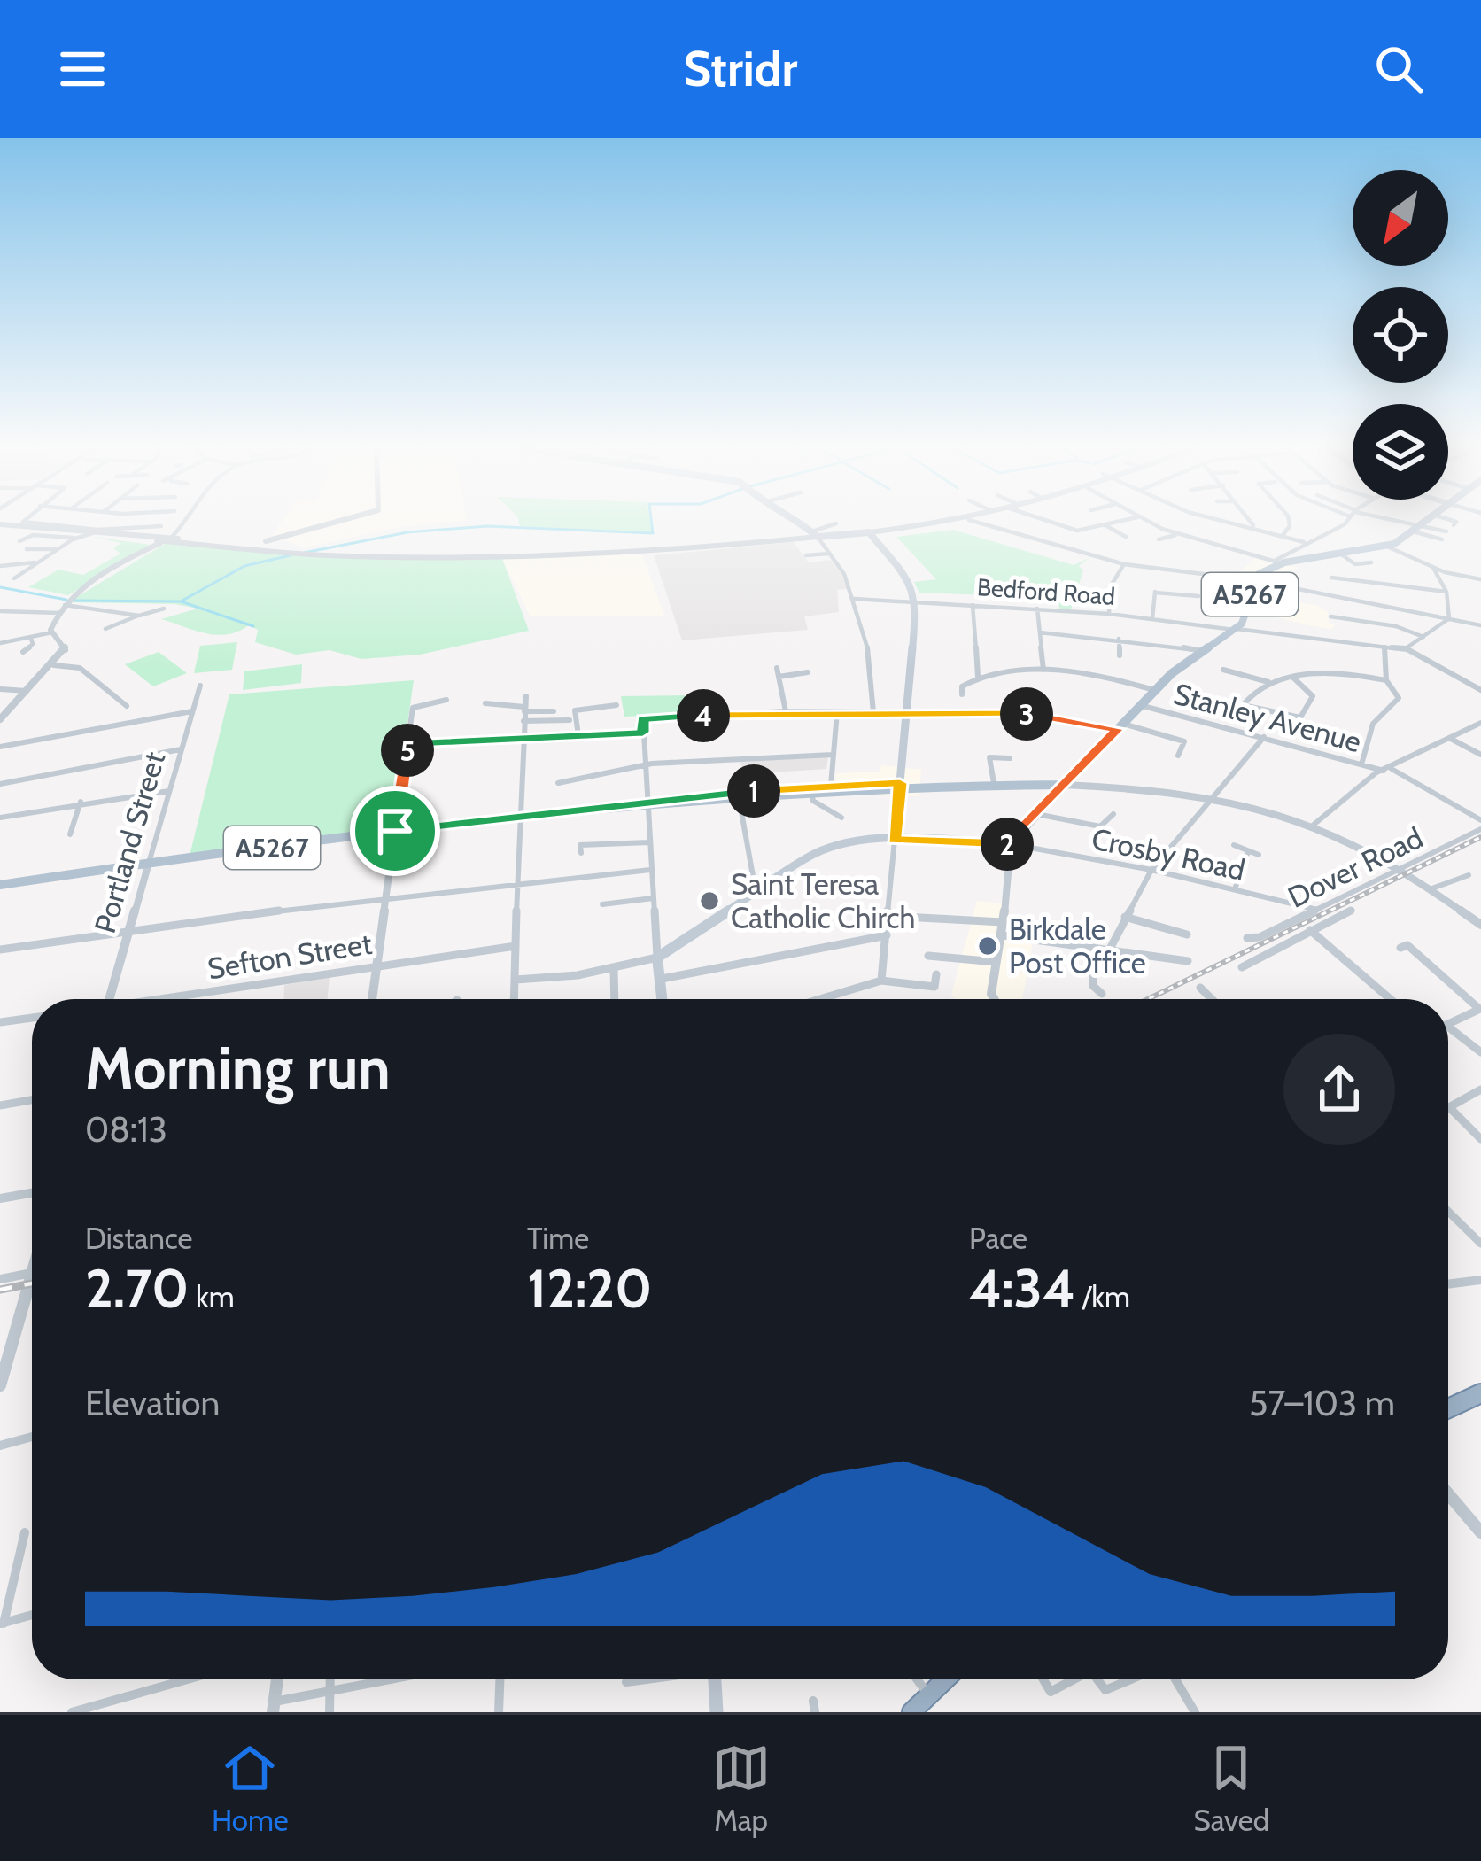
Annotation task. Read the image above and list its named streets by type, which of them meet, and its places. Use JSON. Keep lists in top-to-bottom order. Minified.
{"streets":{"main road":["A5267"],"street":["Bedford Road","Stanley Avenue","Portland Street","Crosby Road","Dover Road","Sefton Street"]},"crossings":[["Bedford Road","A5267"],["A5267","Stanley Avenue"],["A5267","Portland Street"],["Crosby Road","Dover Road"]],"places":["Saint Teresa Catholic Chirch","Birkdale Post Office"],"north":"bottom left","page":{"header":"Stridr","pins":["3","4","5","1","2"],"heading":["Morning run","08:13"],"stats":[["Distance","2.70 km"],["Time","12:20"],["Pace","4:34 /km"]],"chart":["Elevation","57–103 m"],"tabs":["Home","Map","Saved"]}}
